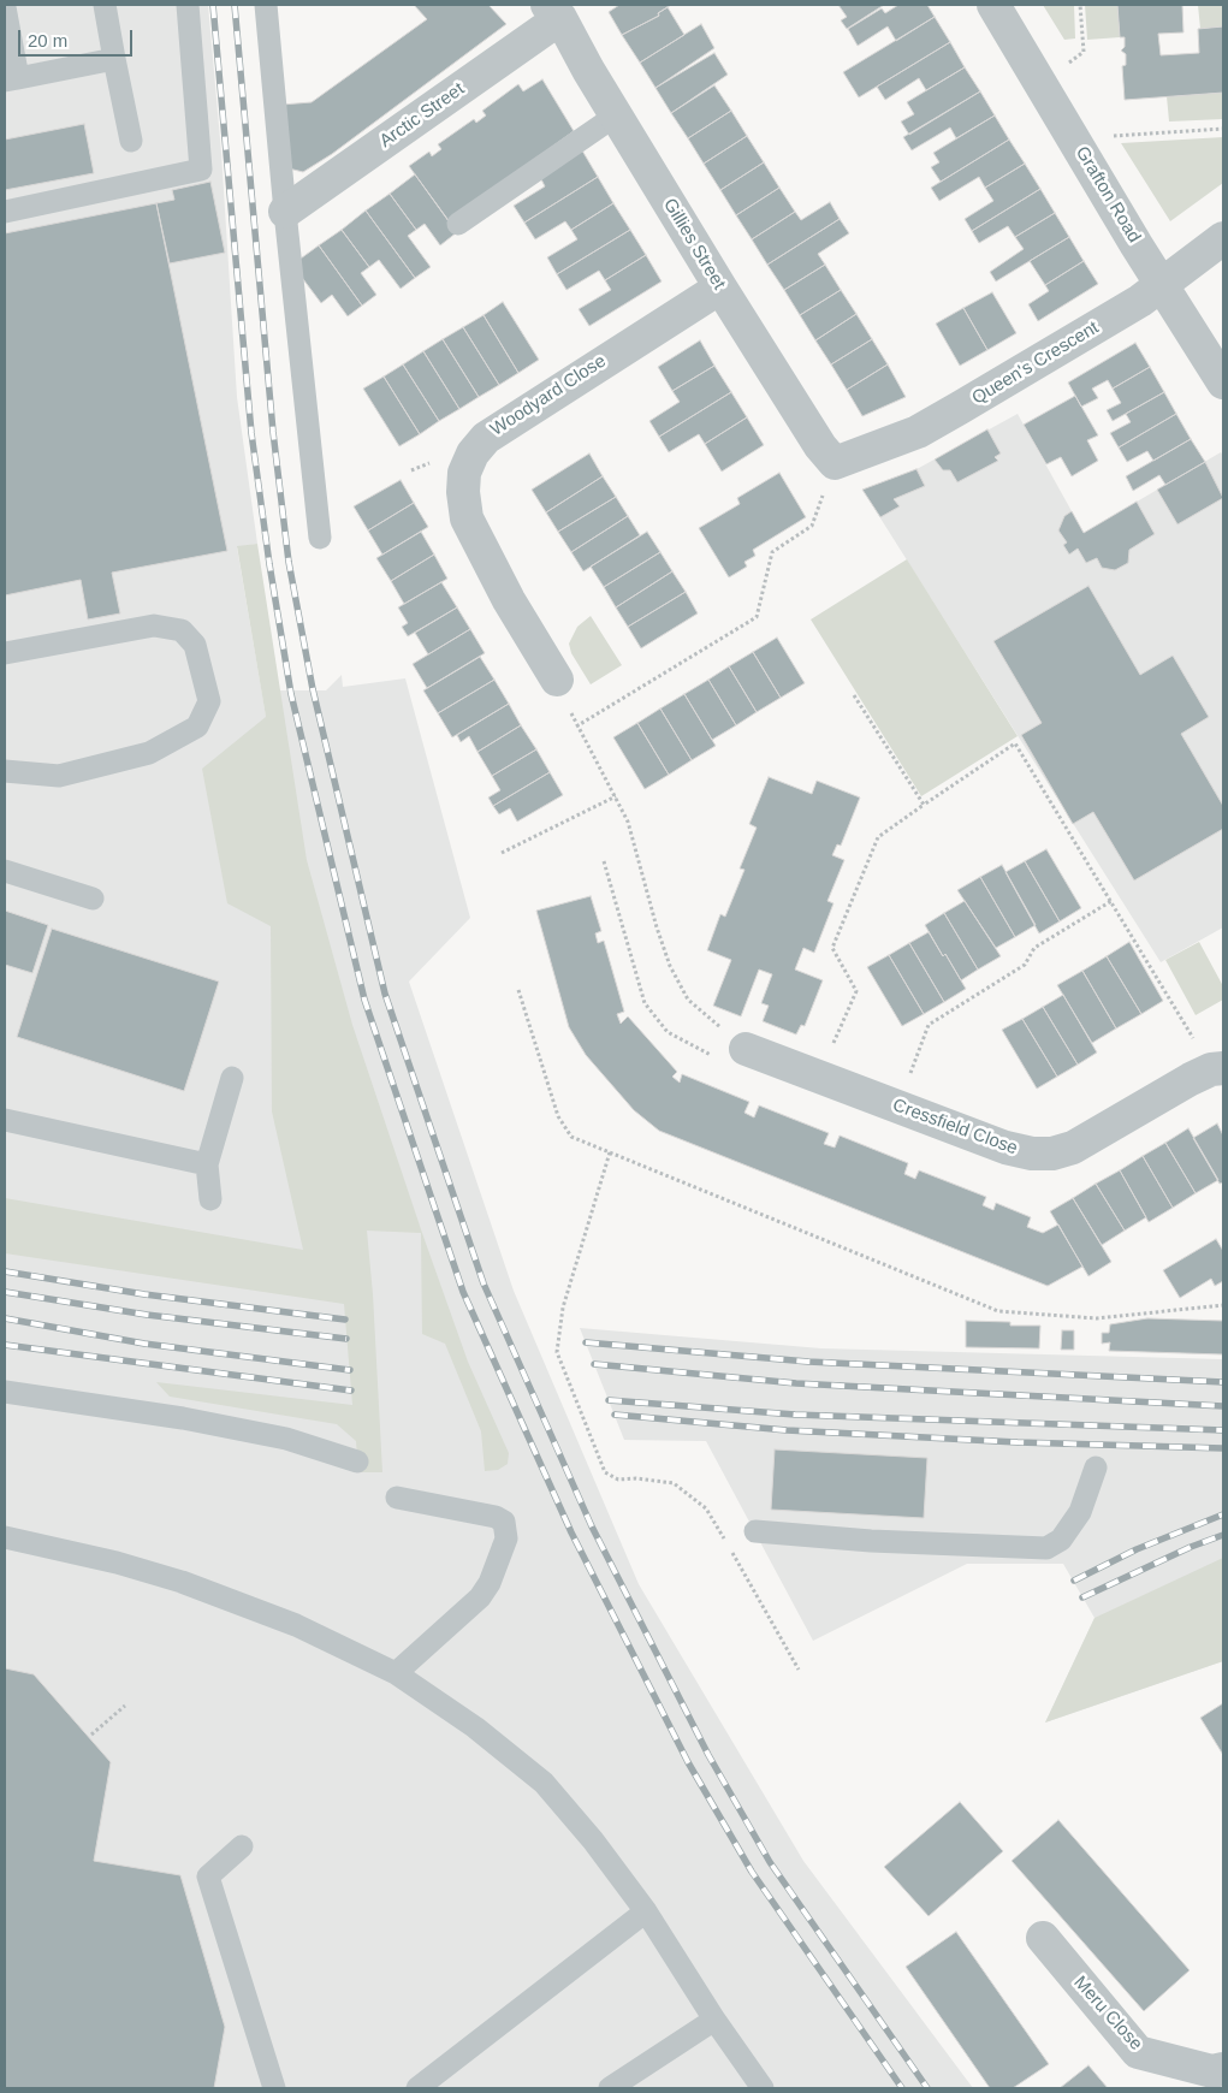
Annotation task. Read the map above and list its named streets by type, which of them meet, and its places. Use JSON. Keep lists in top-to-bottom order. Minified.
{"streets":{"street":["Arctic Street","Grafton Road","Gillies Street","Queen's Crescent","Woodyard Close","Cressfield Close","Meru Close"]},"crossings":[["Arctic Street","Gillies Street"],["Grafton Road","Queen's Crescent"],["Gillies Street","Queen's Crescent"],["Gillies Street","Woodyard Close"]],"scale_bar":"20 m"}
